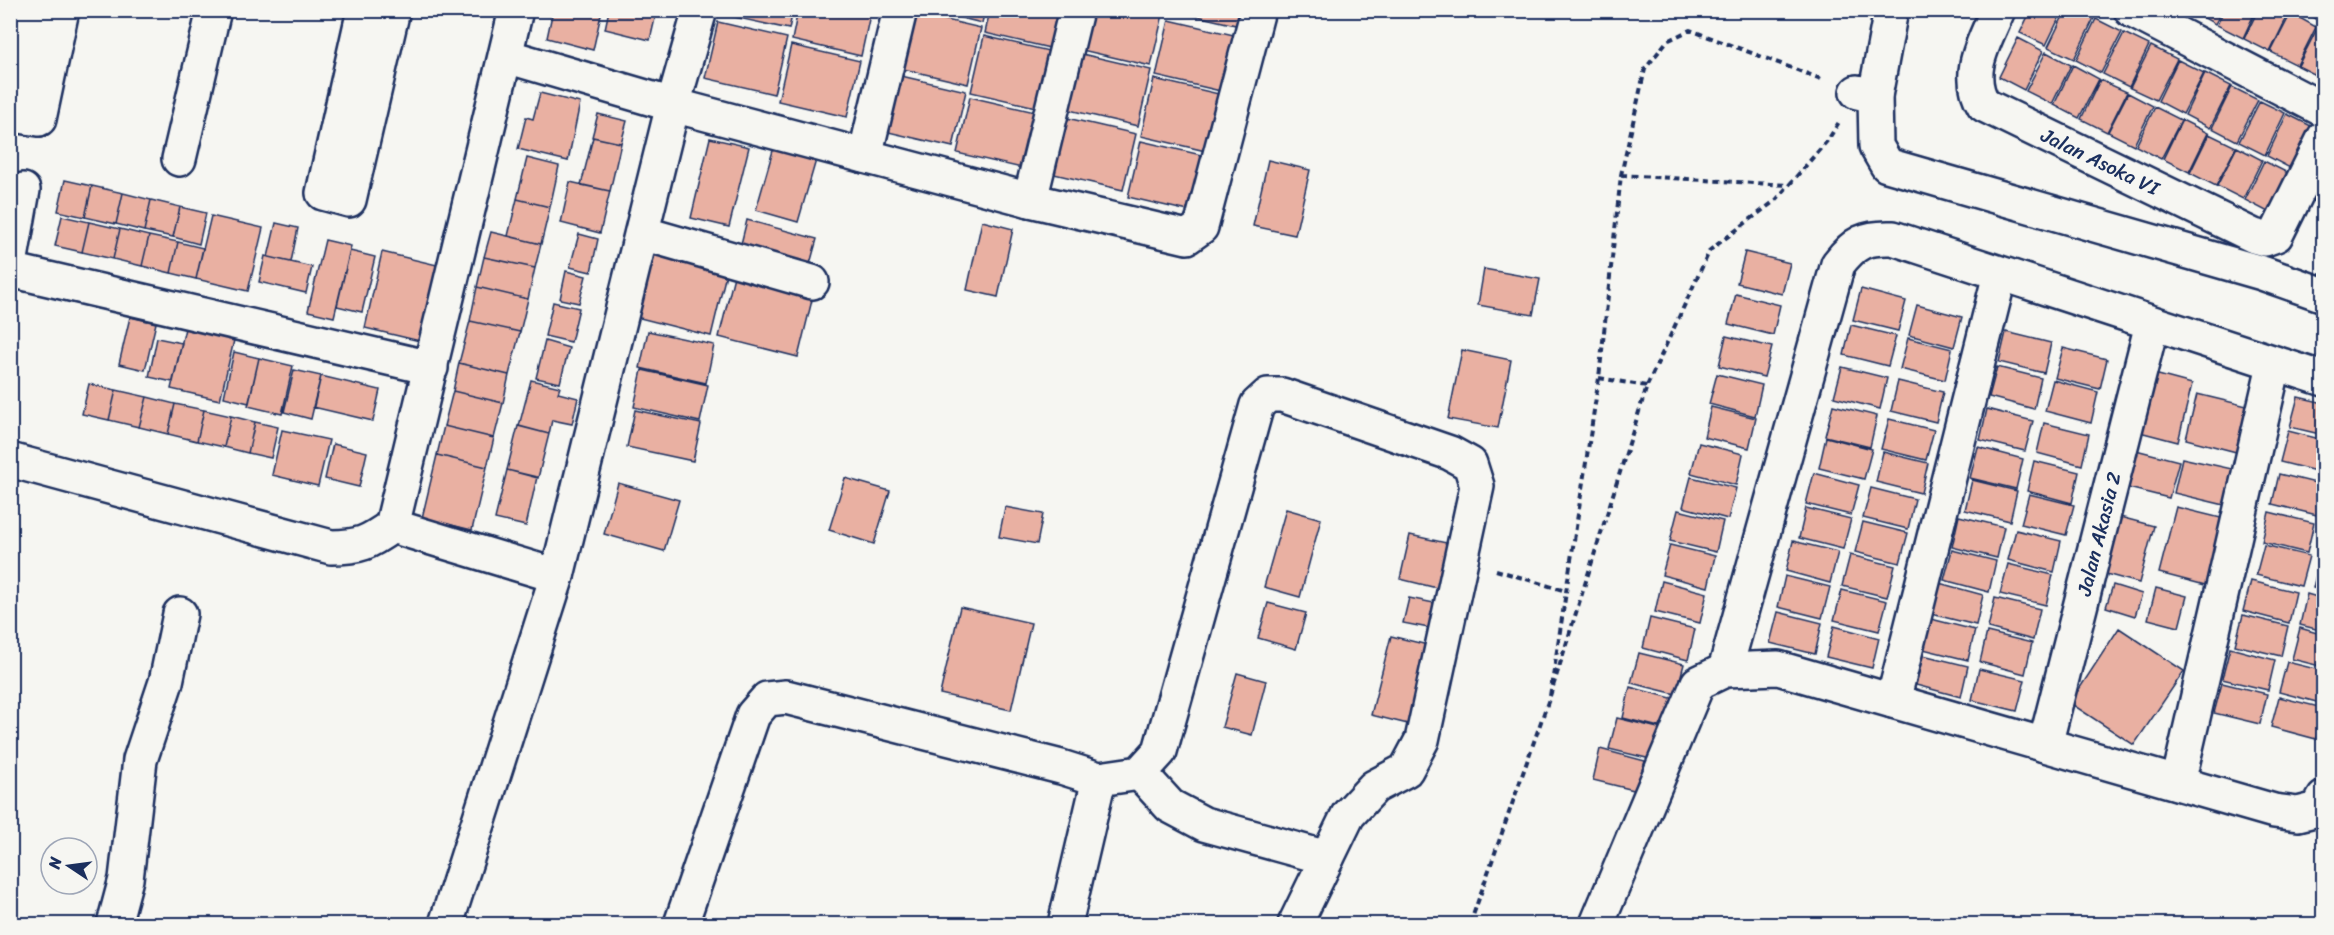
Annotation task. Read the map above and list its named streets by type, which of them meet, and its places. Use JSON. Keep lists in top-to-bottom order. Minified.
{"streets":{"street":["Jalan Asoka VI","Jalan Akasia 2"]},"north":"left"}
